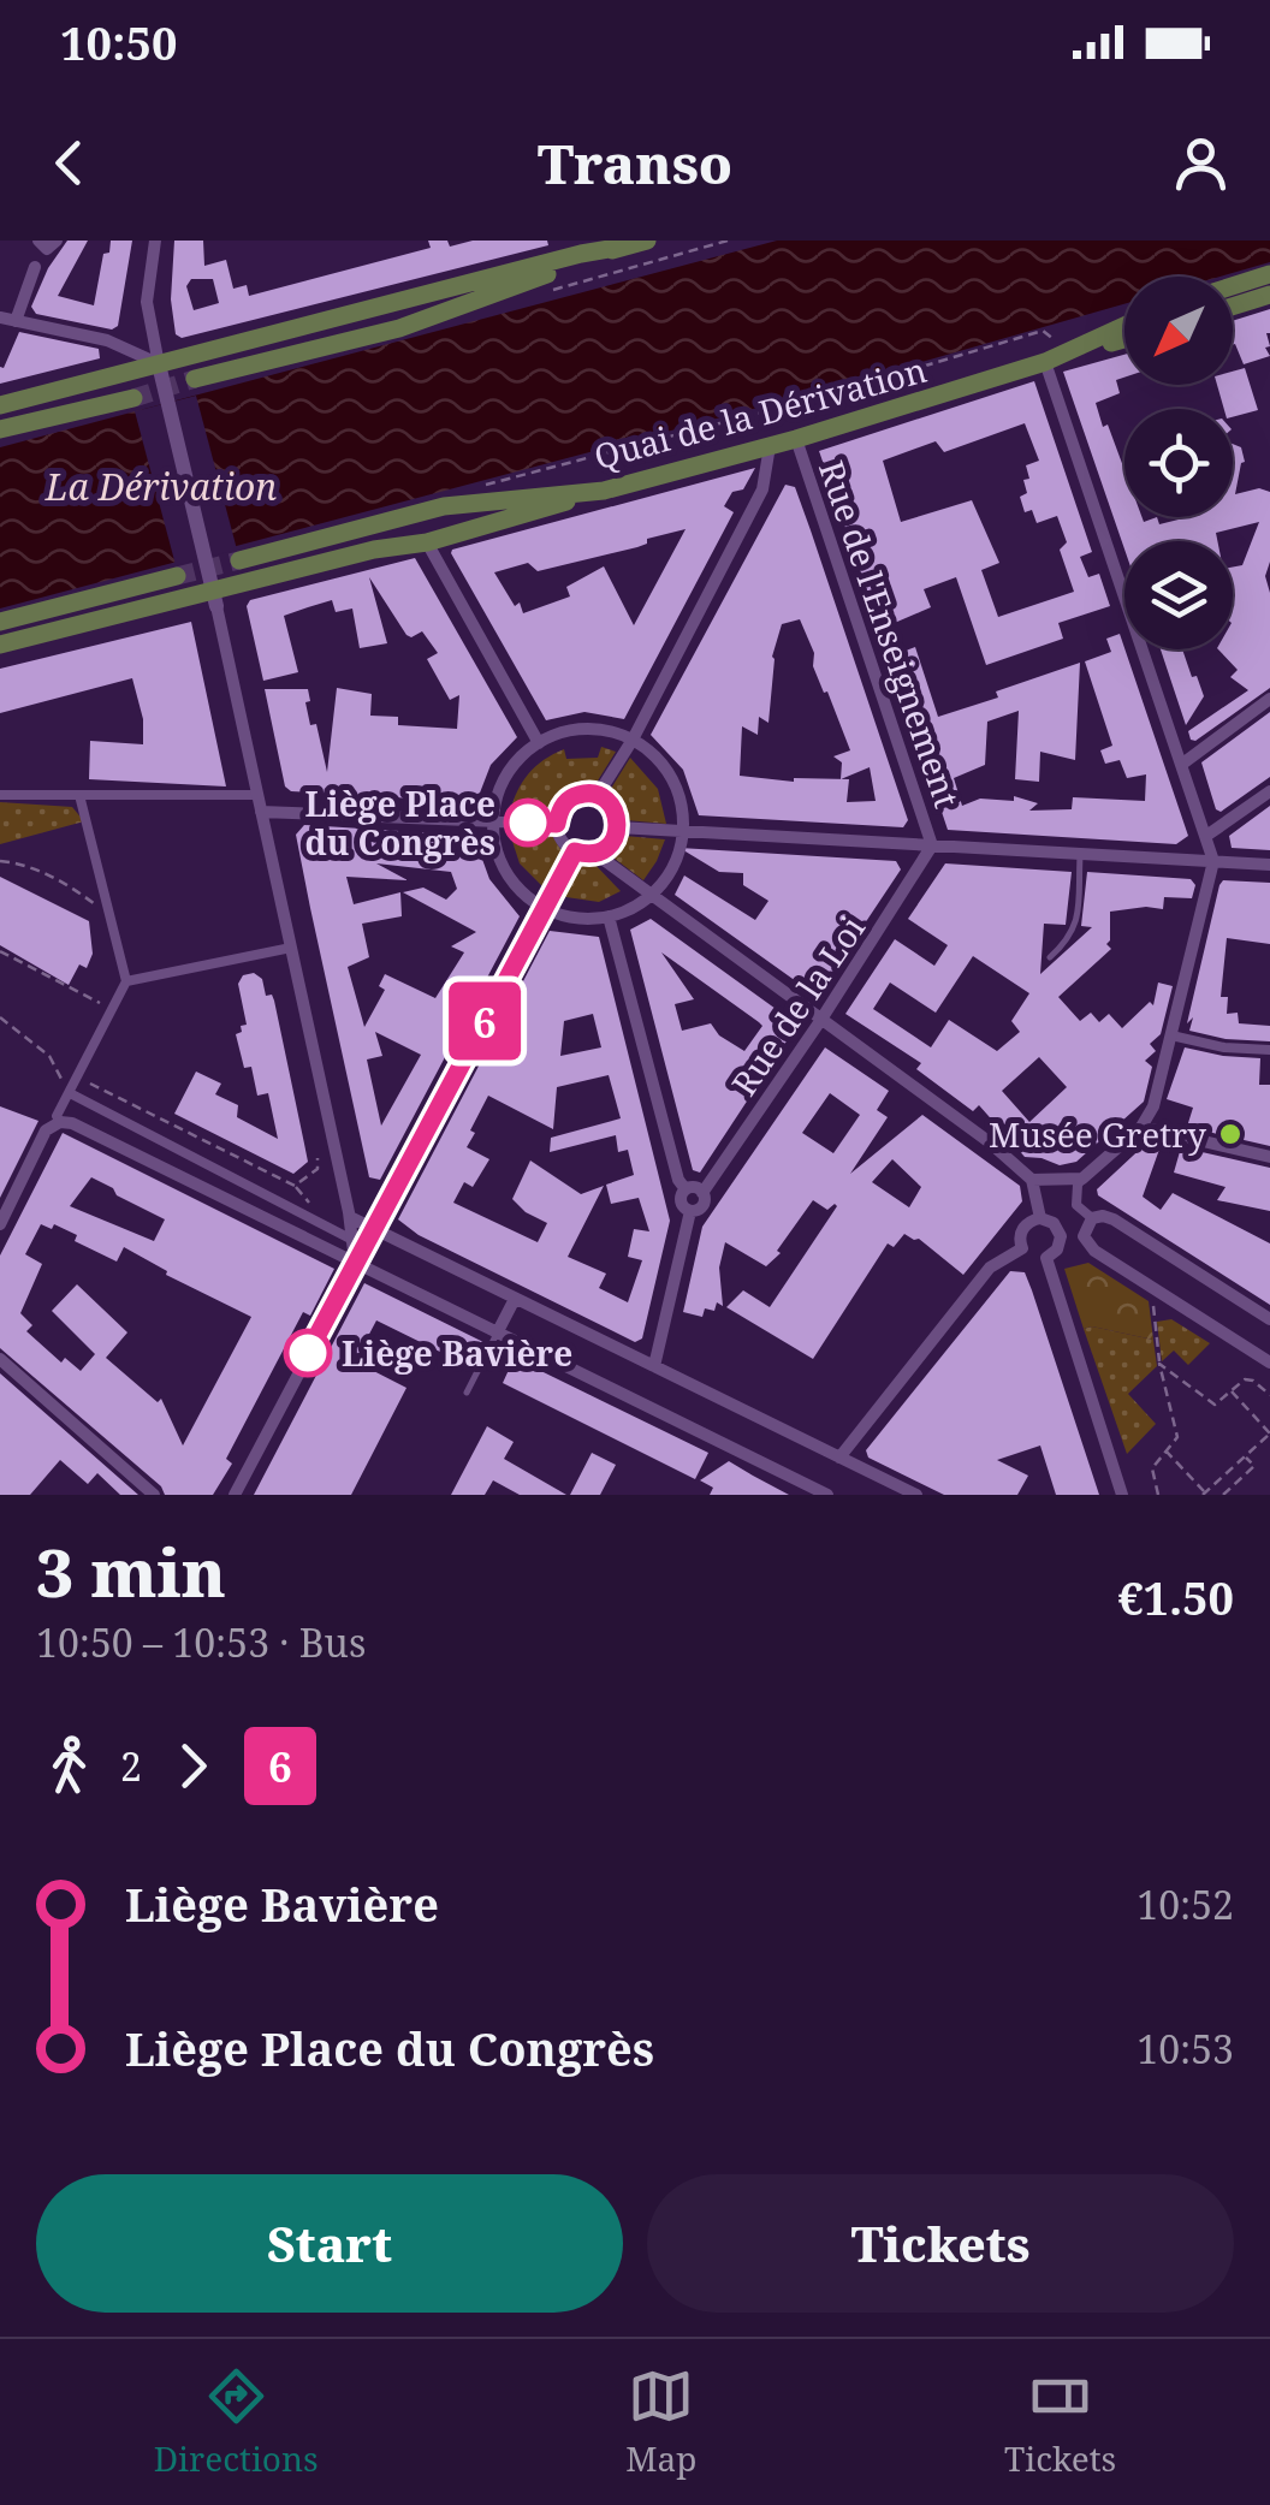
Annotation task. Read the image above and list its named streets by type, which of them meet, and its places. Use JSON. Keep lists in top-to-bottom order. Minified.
{"streets":{"main road":["Quai de la Dérivation"],"street":["Rue de l'Enseignement","Rue de la Loi"]},"crossings":[["Quai de la Dérivation","Rue de l'Enseignement"],["Rue de l'Enseignement","Rue de la Loi"]],"water":["La Dérivation"],"places":["Liège Place du Congrès","Musée Gretry","Liège Bavière"],"lines":["bus line 6"],"north":"bottom left","page":{"status":"10:50","header":"Transo","on_map":"6","heading":["3 min","10:50 – 10:53 · Bus","€1.50"],"legs":["2","6"],"list":[{"name":"Liège Bavière","value":"10:52"},{"name":"Liège Place du Congrès","value":"10:53"}],"buttons":["Start","Tickets"],"tabs":["Directions","Map","Tickets"]}}
